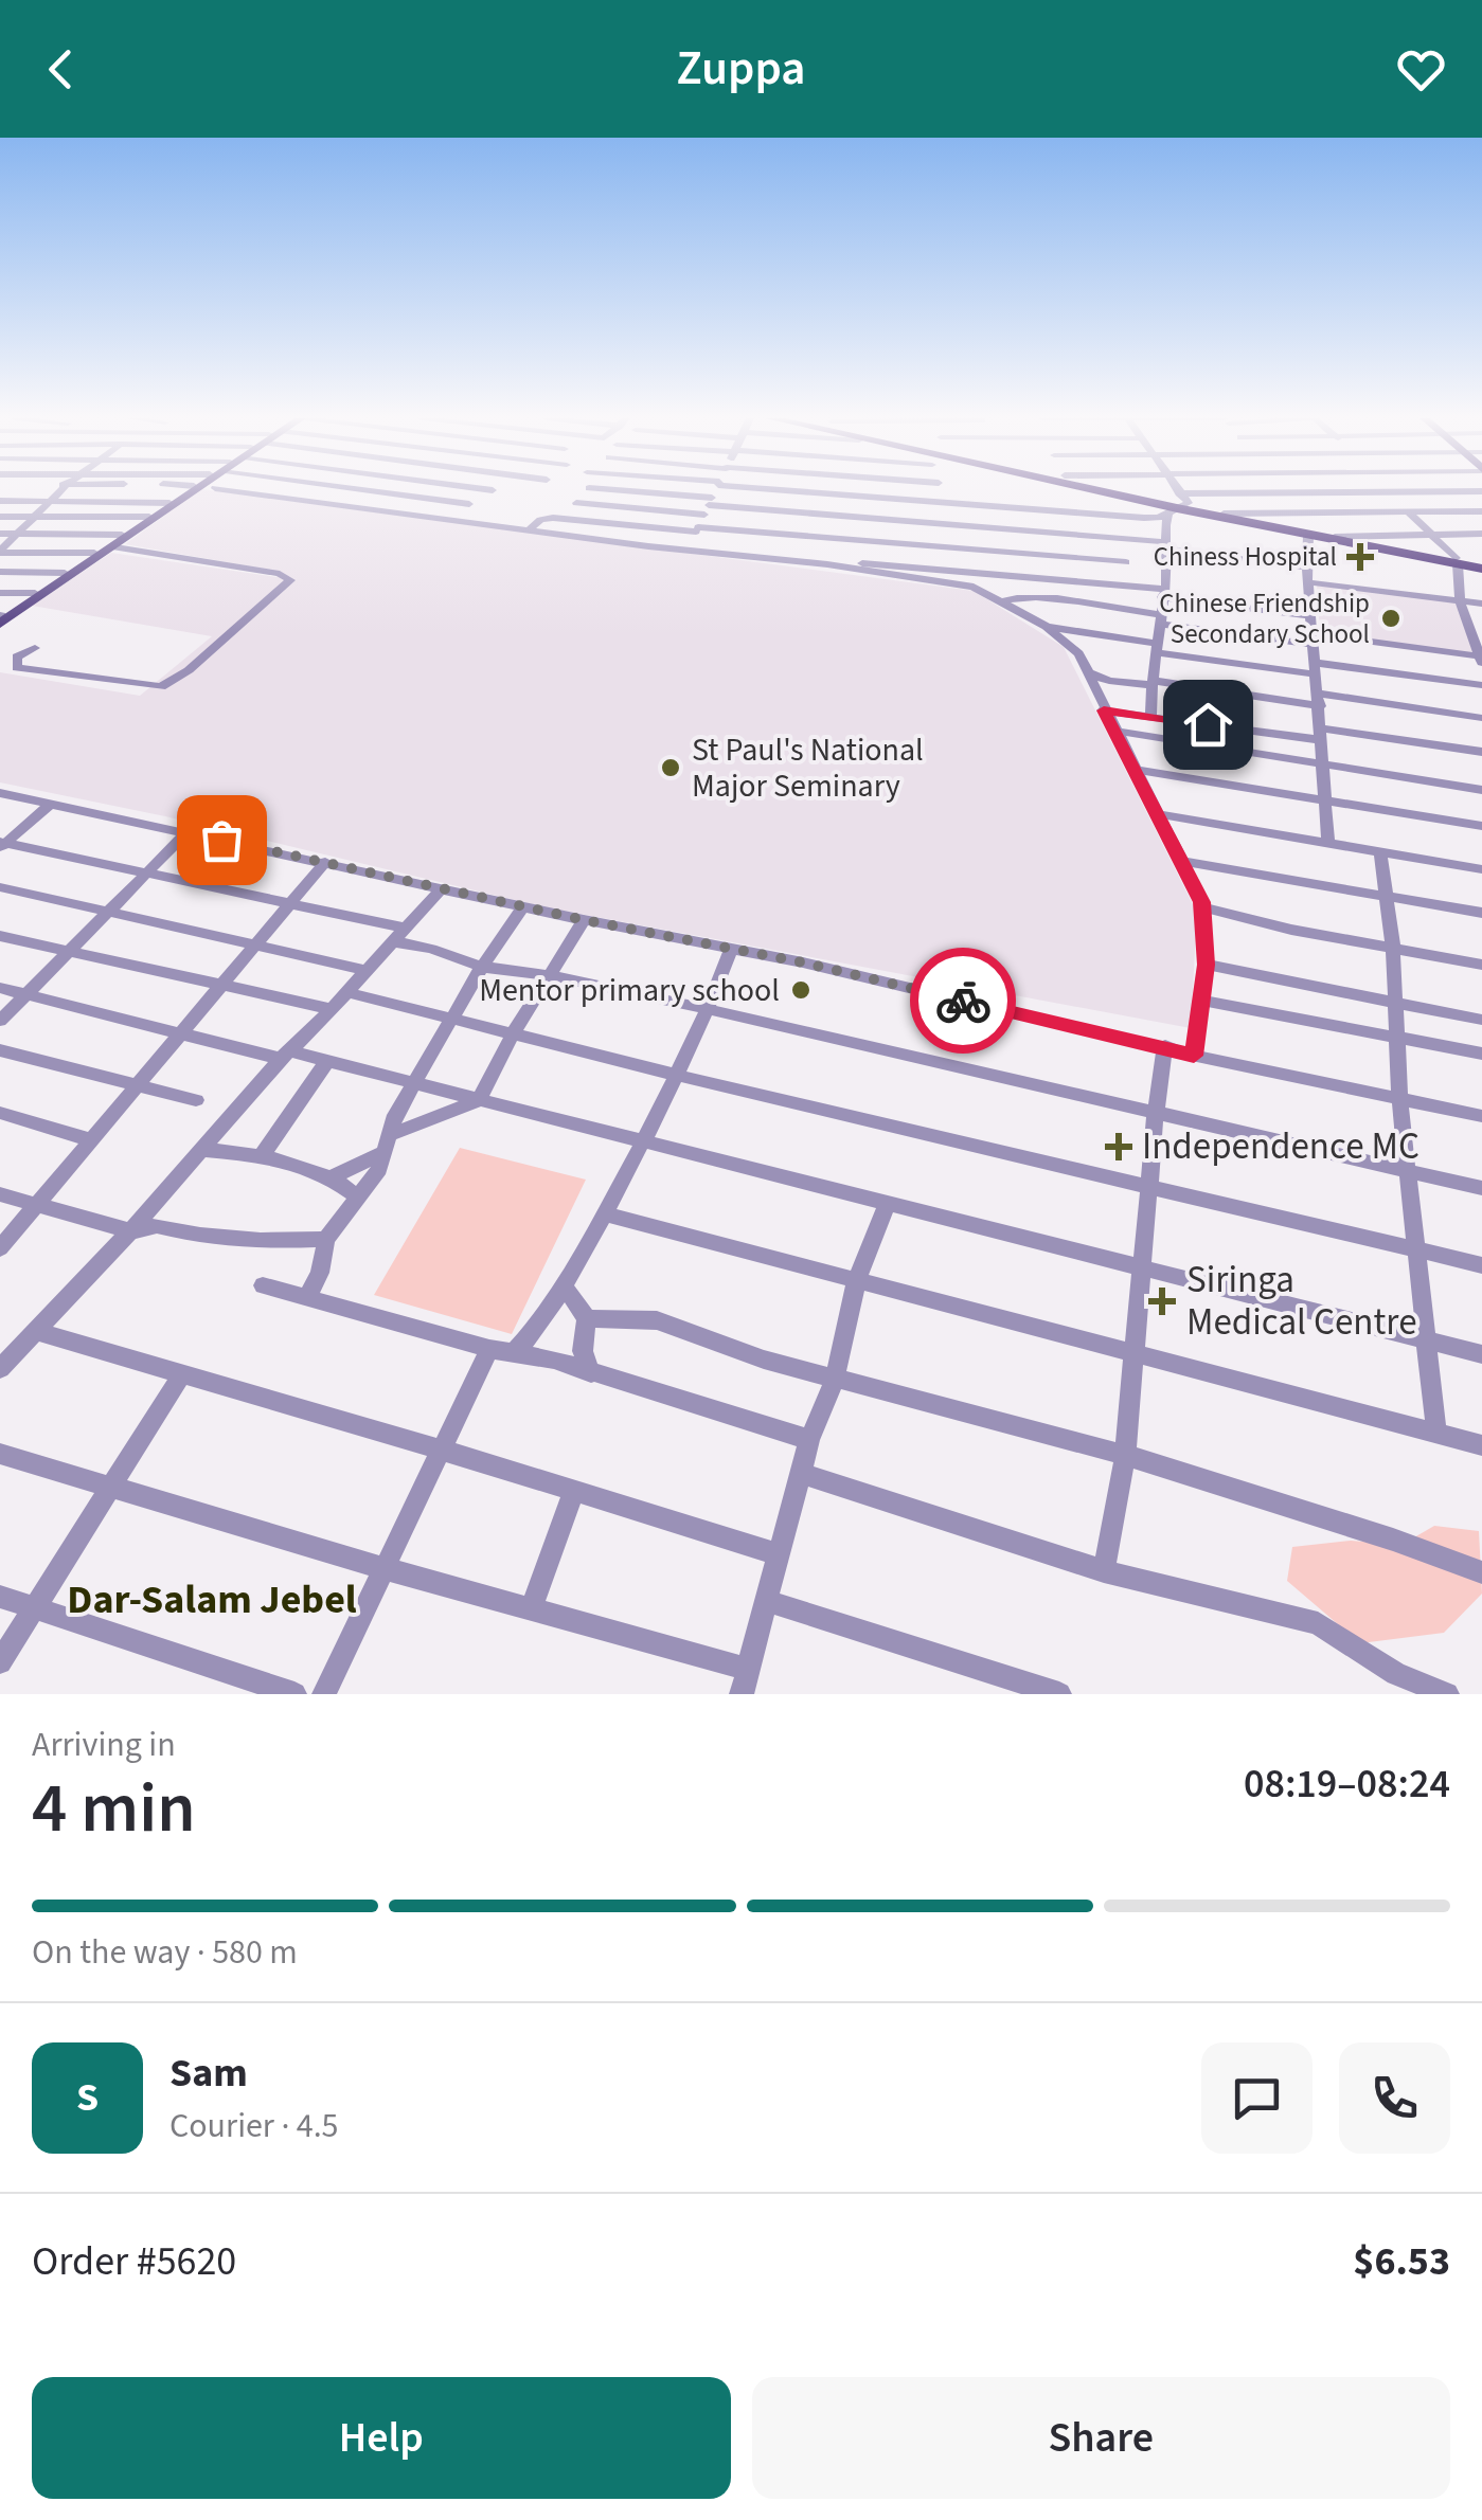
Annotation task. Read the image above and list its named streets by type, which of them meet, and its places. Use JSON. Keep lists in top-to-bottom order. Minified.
{"districts":["Dar-Salam Jebel"],"places":{"health":["Chiness Hospital","Independence MC","Siringa Medical Centre"],"other":["Chinese Friendship Secondary School","St Paul's National Major Seminary","Mentor primary school"]},"page":{"header":"Zuppa","heading":["4 min","Arriving in","08:19–08:24"],"panel":["Sam","Courier · 4.5","Order #5620","$6.53"],"bar":"On the way · 580 m","round":"S","buttons":["Help","Share"]}}
